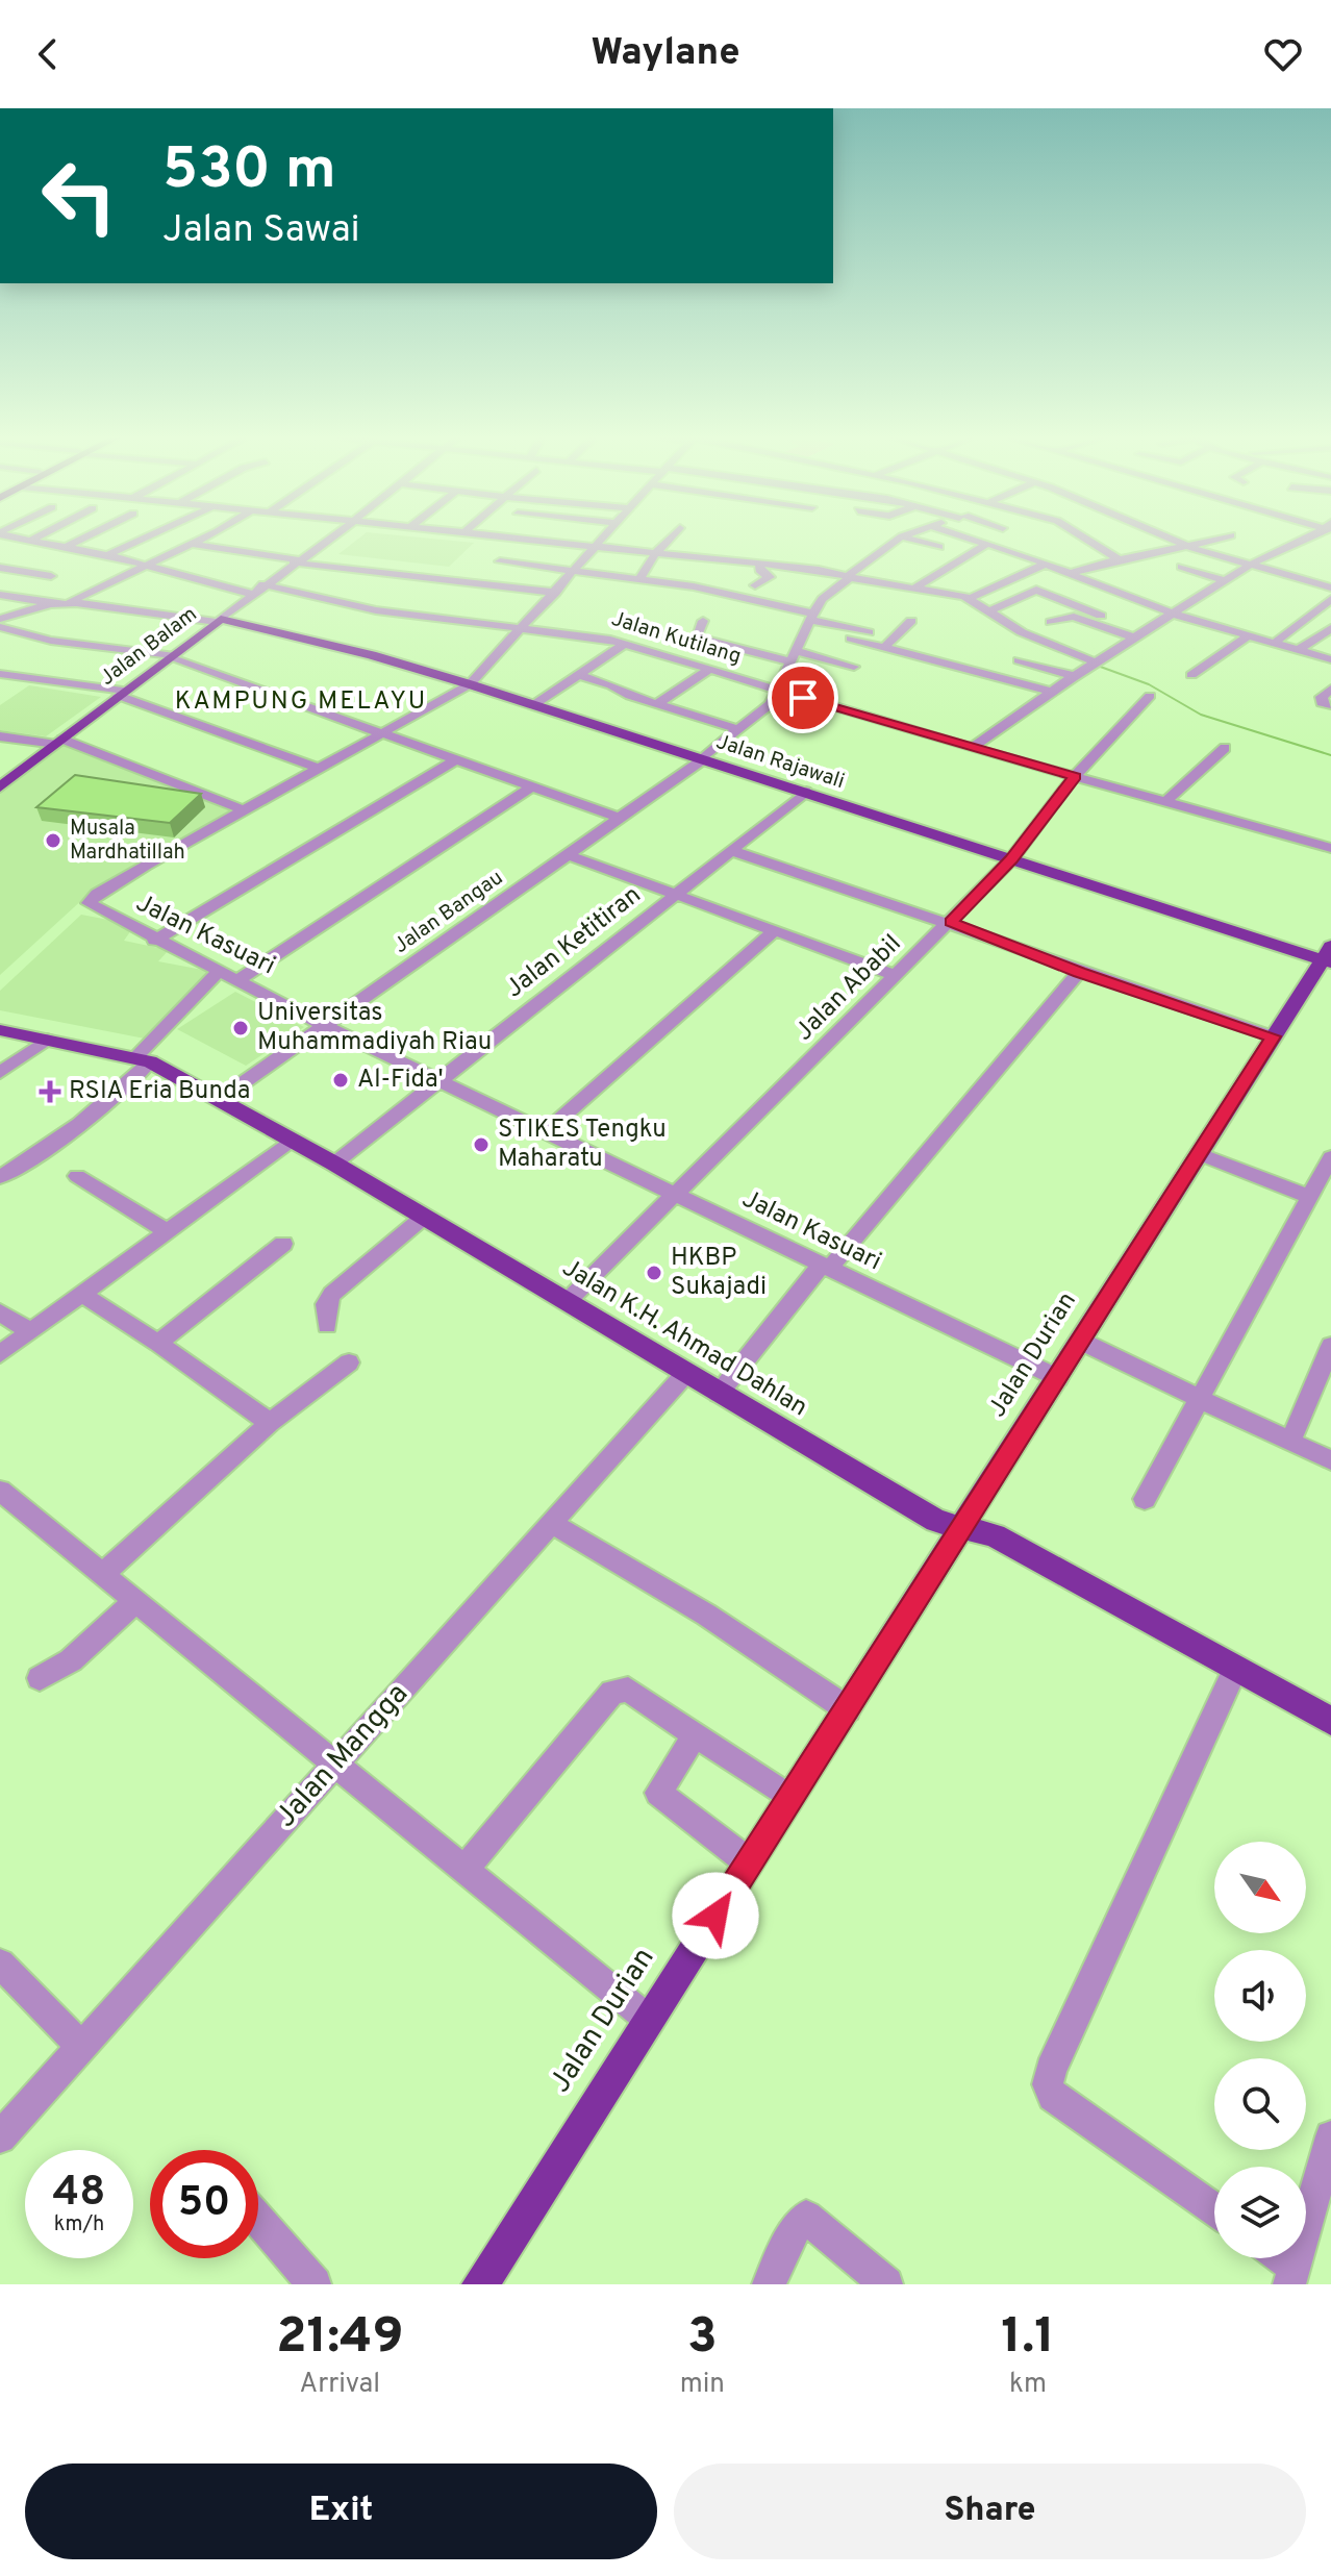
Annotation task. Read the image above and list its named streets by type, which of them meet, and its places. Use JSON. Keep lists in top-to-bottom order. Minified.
{"streets":{"main road":["Jalan Balam","Jalan Rajawali","Jalan K.H. Ahmad Dahlan","Jalan Durian"],"street":["Jalan Kutilang","Jalan Bangau","Jalan Kasuari","Jalan Ketitiran","Jalan Ababil","Jalan Mangga"]},"crossings":[["Jalan Kutilang","Jalan Balam"],["Jalan Kutilang","Jalan Bangau"],["Jalan Kutilang","Jalan Kasuari"],["Jalan Kutilang","Jalan Ababil"],["Jalan Balam","Jalan Rajawali"],["Jalan Rajawali","Jalan Bangau"],["Jalan Rajawali","Jalan Kasuari"],["Jalan Rajawali","Jalan Ketitiran"],["Jalan Rajawali","Jalan Ababil"],["Jalan Rajawali","Jalan Durian"],["Jalan Bangau","Jalan Kasuari"],["Jalan Bangau","Jalan K.H. Ahmad Dahlan"],["Jalan Kasuari","Jalan Ketitiran"],["Jalan Kasuari","Jalan Ababil"],["Jalan Kasuari","Jalan Durian"],["Jalan Ketitiran","Jalan K.H. Ahmad Dahlan"],["Jalan Ababil","Jalan K.H. Ahmad Dahlan"],["Jalan K.H. Ahmad Dahlan","Jalan Durian"],["Jalan K.H. Ahmad Dahlan","Jalan Mangga"]],"districts":["KAMPUNG MELAYU"],"places":{"other":["Musala Mardhatillah","Universitas Muhammadiyah Riau","Al-Fida'","STIKES Tengku Maharatu","HKBP Sukajadi"],"health":["RSIA Eria Bunda"]},"north":"bottom right","page":{"header":"Waylane","turn":["530 m","Jalan Sawai"],"speed":"48 km/h","limit":"50","eta":["21:49","Arrival","3","min","1.1","km"],"buttons":["Exit","Share"]}}
